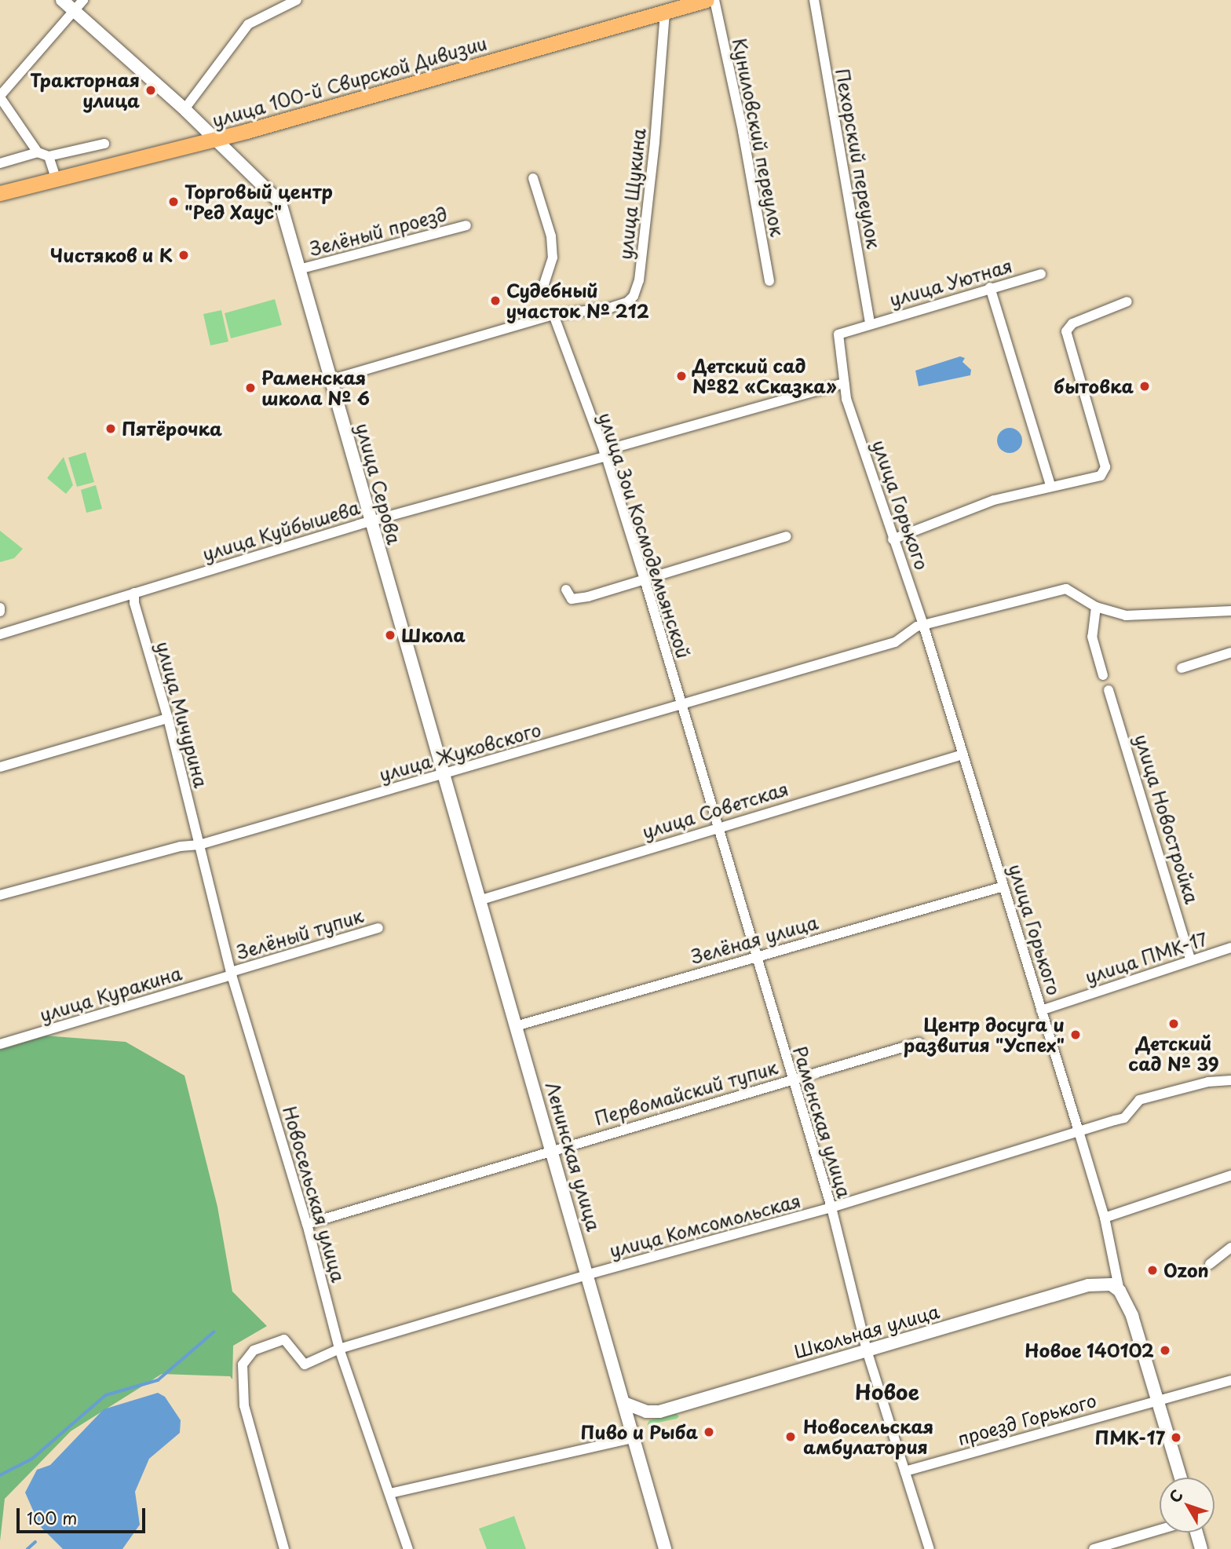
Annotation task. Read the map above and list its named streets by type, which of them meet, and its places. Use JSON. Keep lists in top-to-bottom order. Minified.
{"streets":{"main road":["улица 100-й Свирской Дивизии"],"street":["Куниловский переулок","Пехорский переулок","улица Щукина","Зелёный проезд","улица Уютная","улица Серова","улица Горького","улица Куйбышева","улица Зои Космодемьянской","улица Мичурина","улица Жуковского","улица Советская","улица Новостройка","Зелёный тупик","Зелёная улица","улица ПМК-17","улица Куракина","Первомайский тупик","Раменская улица","Ленинская улица","Новосельская улица","улица Комсомольская","Школьная улица","проезд Горького"]},"crossings":[["улица 100-й Свирской Дивизии","улица Щукина"],["улица 100-й Свирской Дивизии","улица Серова"],["Пехорский переулок","улица Уютная"],["Пехорский переулок","улица Горького"],["улица Щукина","улица Серова"],["улица Щукина","улица Зои Космодемьянской"],["Зелёный проезд","улица Серова"],["улица Уютная","улица Горького"],["улица Серова","улица Куйбышева"],["улица Серова","улица Жуковского"],["улица Серова","Ленинская улица"],["улица Горького","улица Жуковского"],["улица Горького","улица Советская"],["улица Горького","Зелёная улица"],["улица Горького","улица ПМК-17"],["улица Горького","улица Комсомольская"],["улица Горького","Школьная улица"],["улица Горького","проезд Горького"],["улица Куйбышева","улица Зои Космодемьянской"],["улица Куйбышева","улица Мичурина"],["улица Зои Космодемьянской","улица Жуковского"],["улица Зои Космодемьянской","Раменская улица"],["улица Мичурина","улица Жуковского"],["улица Мичурина","Новосельская улица"],["улица Жуковского","Раменская улица"],["улица Жуковского","Ленинская улица"],["улица Жуковского","Новосельская улица"],["улица Советская","Раменская улица"],["улица Советская","Ленинская улица"],["улица Новостройка","улица ПМК-17"],["Зелёный тупик","улица Куракина"],["Зелёный тупик","Новосельская улица"],["Зелёная улица","Раменская улица"],["Зелёная улица","Ленинская улица"],["улица Куракина","Новосельская улица"],["Первомайский тупик","Раменская улица"],["Первомайский тупик","Ленинская улица"],["Первомайский тупик","Новосельская улица"],["Раменская улица","улица Комсомольская"],["Раменская улица","Школьная улица"],["Раменская улица","проезд Горького"],["Ленинская улица","улица Комсомольская"],["Ленинская улица","Школьная улица"],["Новосельская улица","улица Комсомольская"]],"districts":["Новое"],"places":["Тракторная улица","Торговый центр \"Ред Хаус\"","Чистяков и К","Судебный участок № 212","Детский сад №82 «Сказка»","бытовка","Раменская школа № 6","Пятёрочка","Школа","Детский сад № 39","Центр досуга и развития \"Успех\"","Ozon","Новое 140102","Пиво и Рыба","Новосельская амбулатория","ПМК-17"],"scale_bar":"100 m","north":"top left"}
